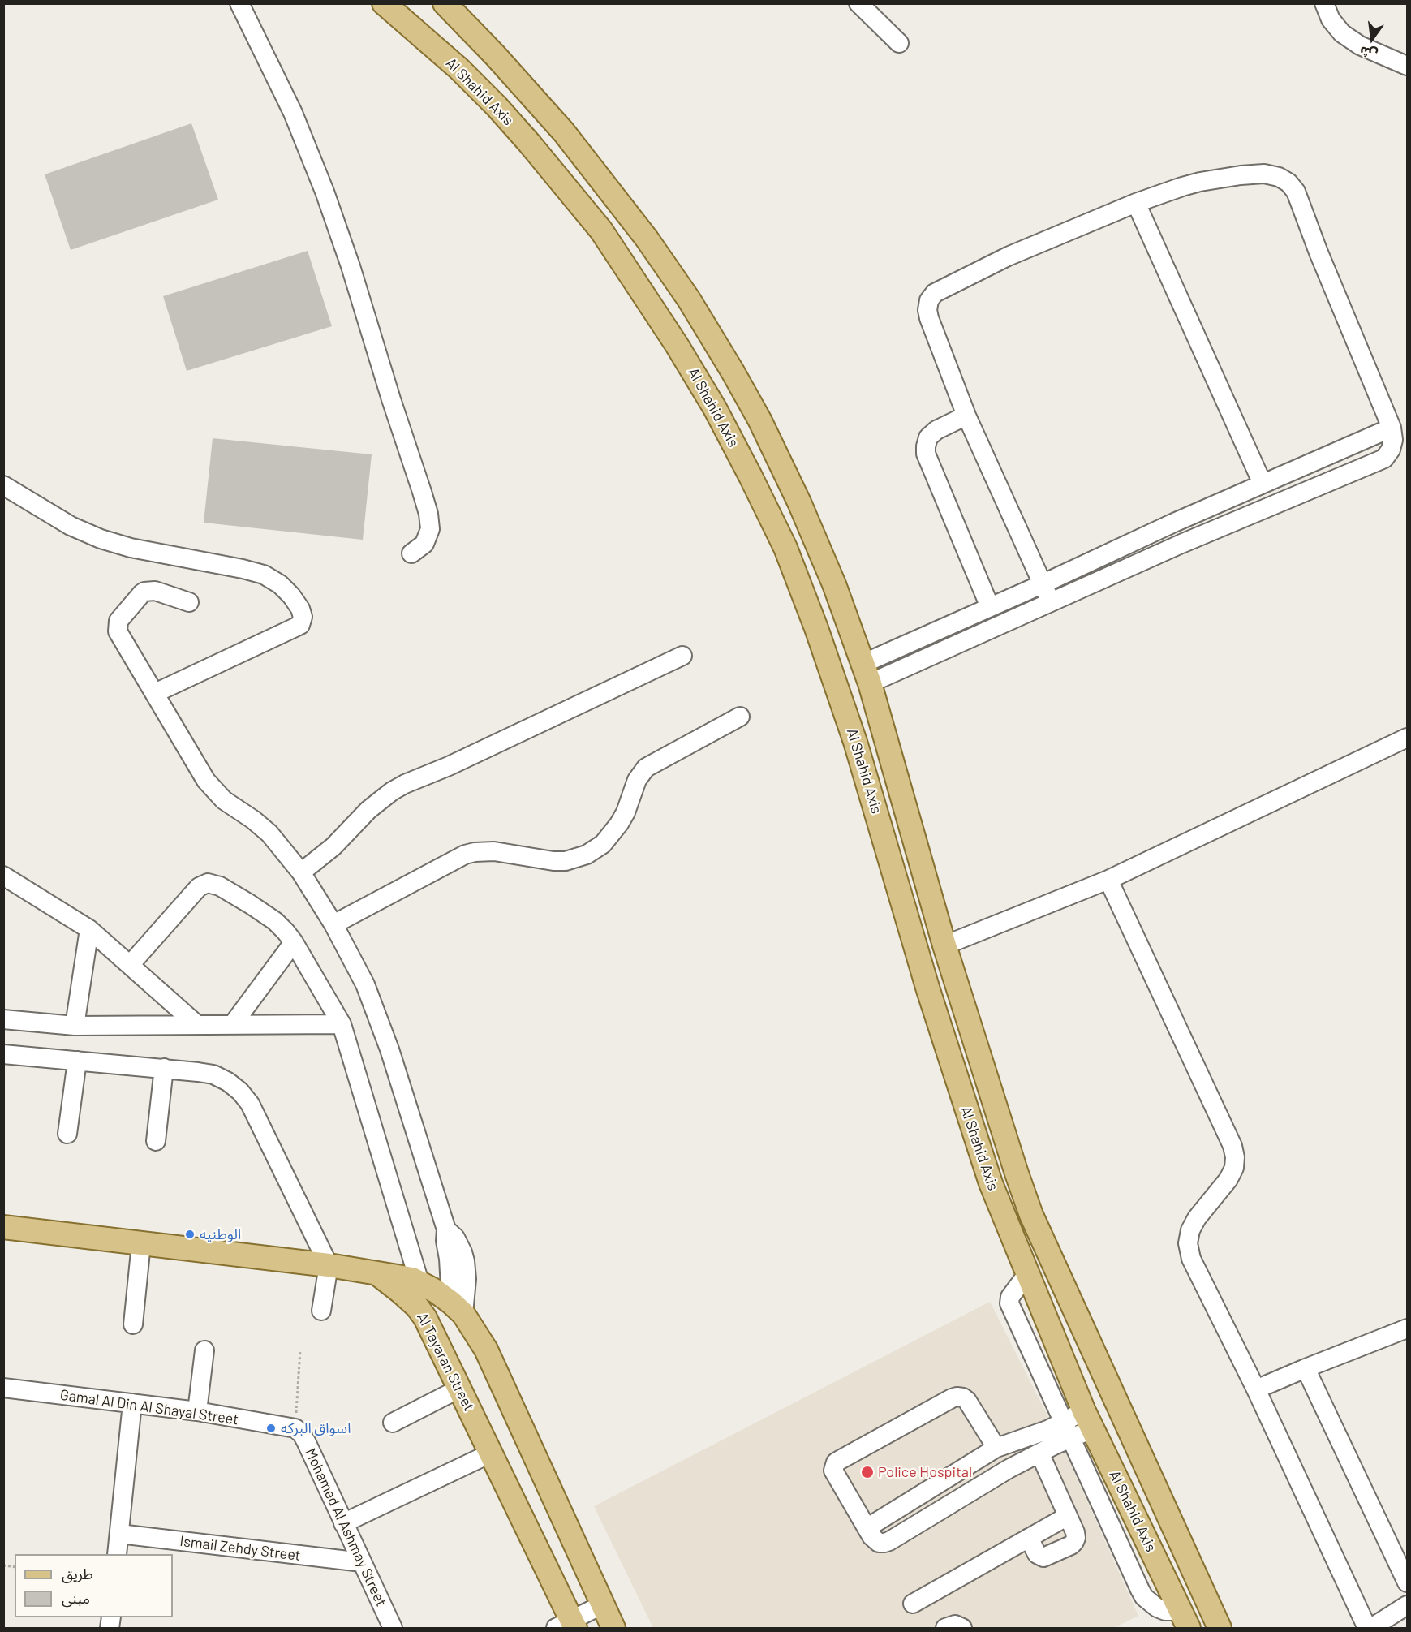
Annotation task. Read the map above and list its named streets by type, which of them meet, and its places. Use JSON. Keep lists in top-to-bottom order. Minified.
{"streets":{"main road":["Al Shahid Axis","Al Tayaran Street"],"street":["Gamal Al Din Al Shayal Street","Mohamed Al Ashmay Street","Ismail Zehdy Street"]},"crossings":[["Gamal Al Din Al Shayal Street","Mohamed Al Ashmay Street"],["Mohamed Al Ashmay Street","Ismail Zehdy Street"]],"places":["الوطنيه","اسواق البركه","Police Hospital"],"legend":["طريق","مبنى"],"north":"bottom"}
